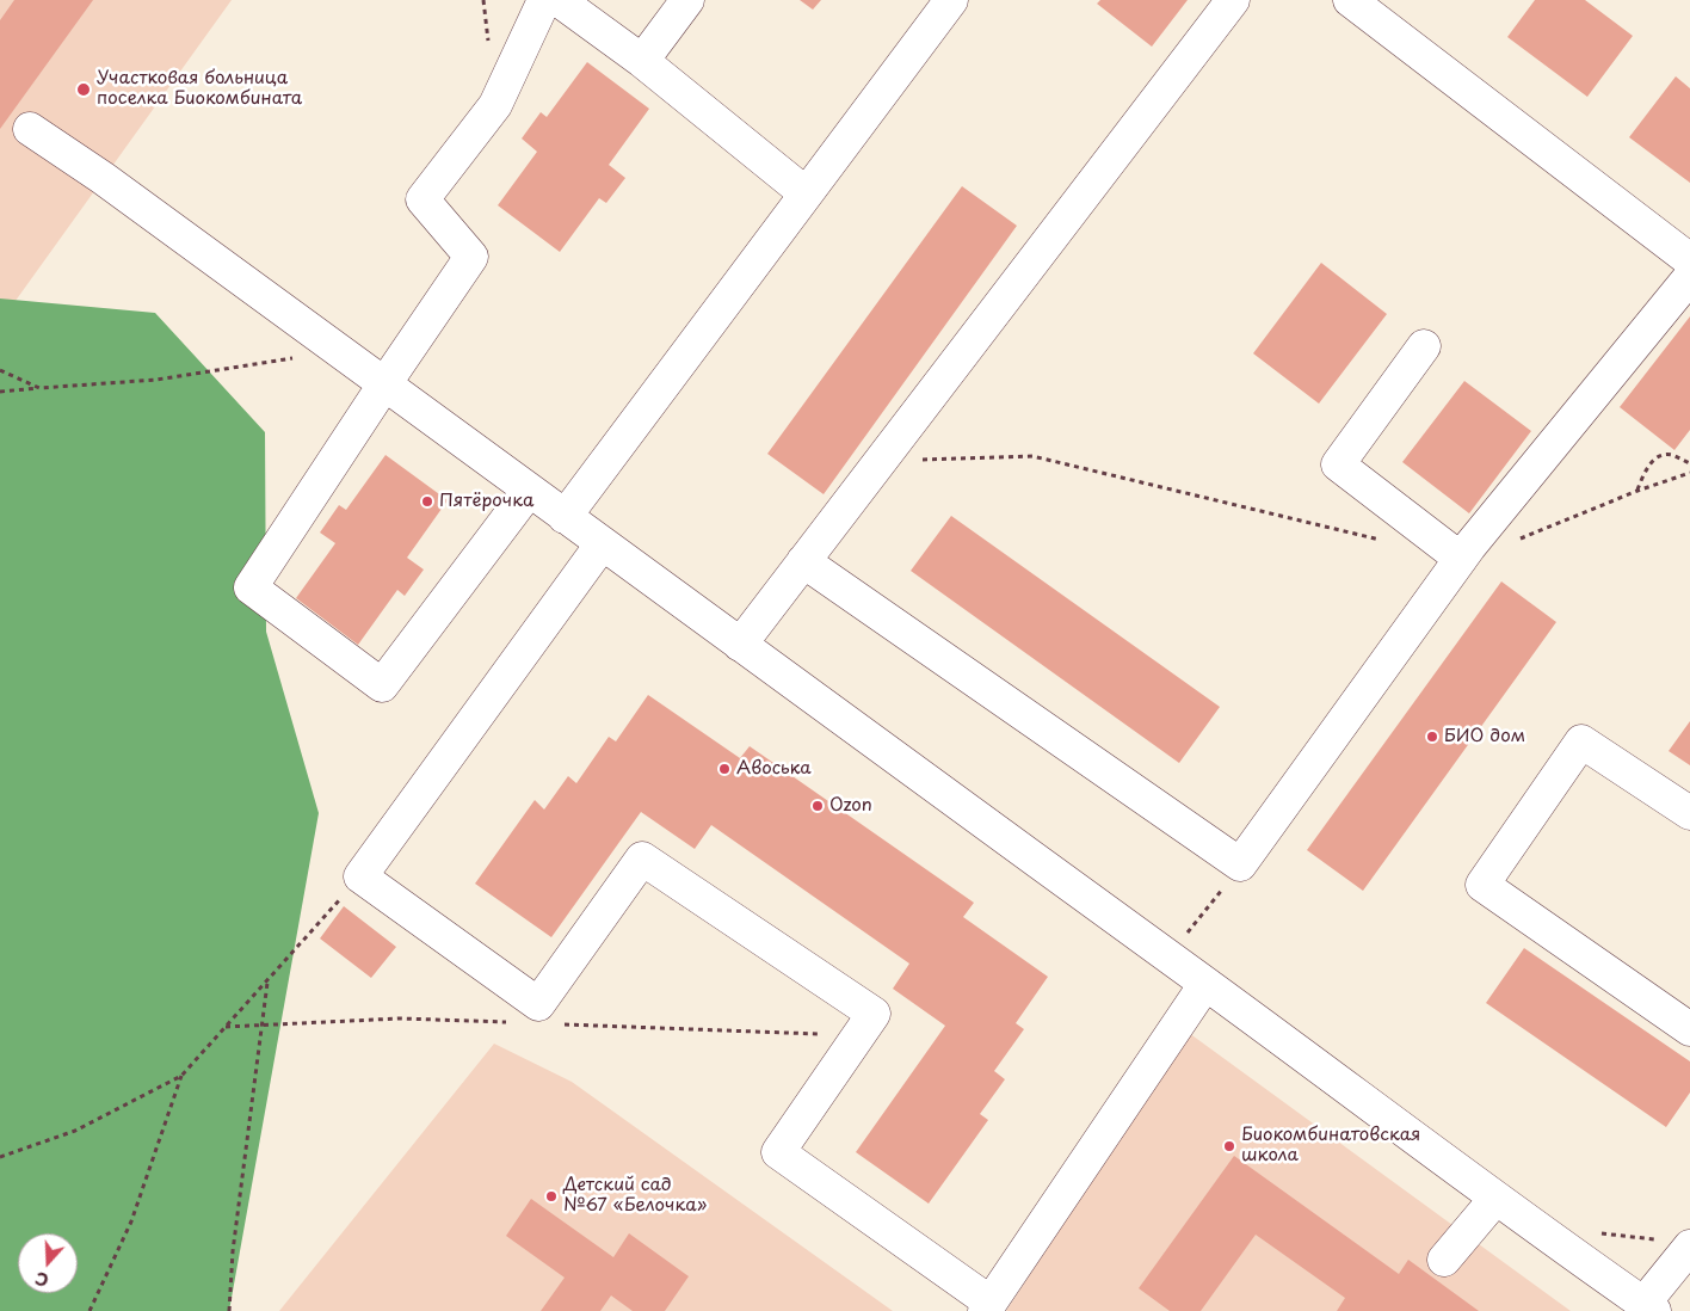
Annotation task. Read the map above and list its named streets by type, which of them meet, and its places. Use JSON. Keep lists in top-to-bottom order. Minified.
{"places":["Участковая больница поселка Биокомбината","Пятёрочка","БИО дом","Авоська","Ozon","Биокомбинатовская школа","Детский сад №67 «Белочка»"],"north":"bottom"}
